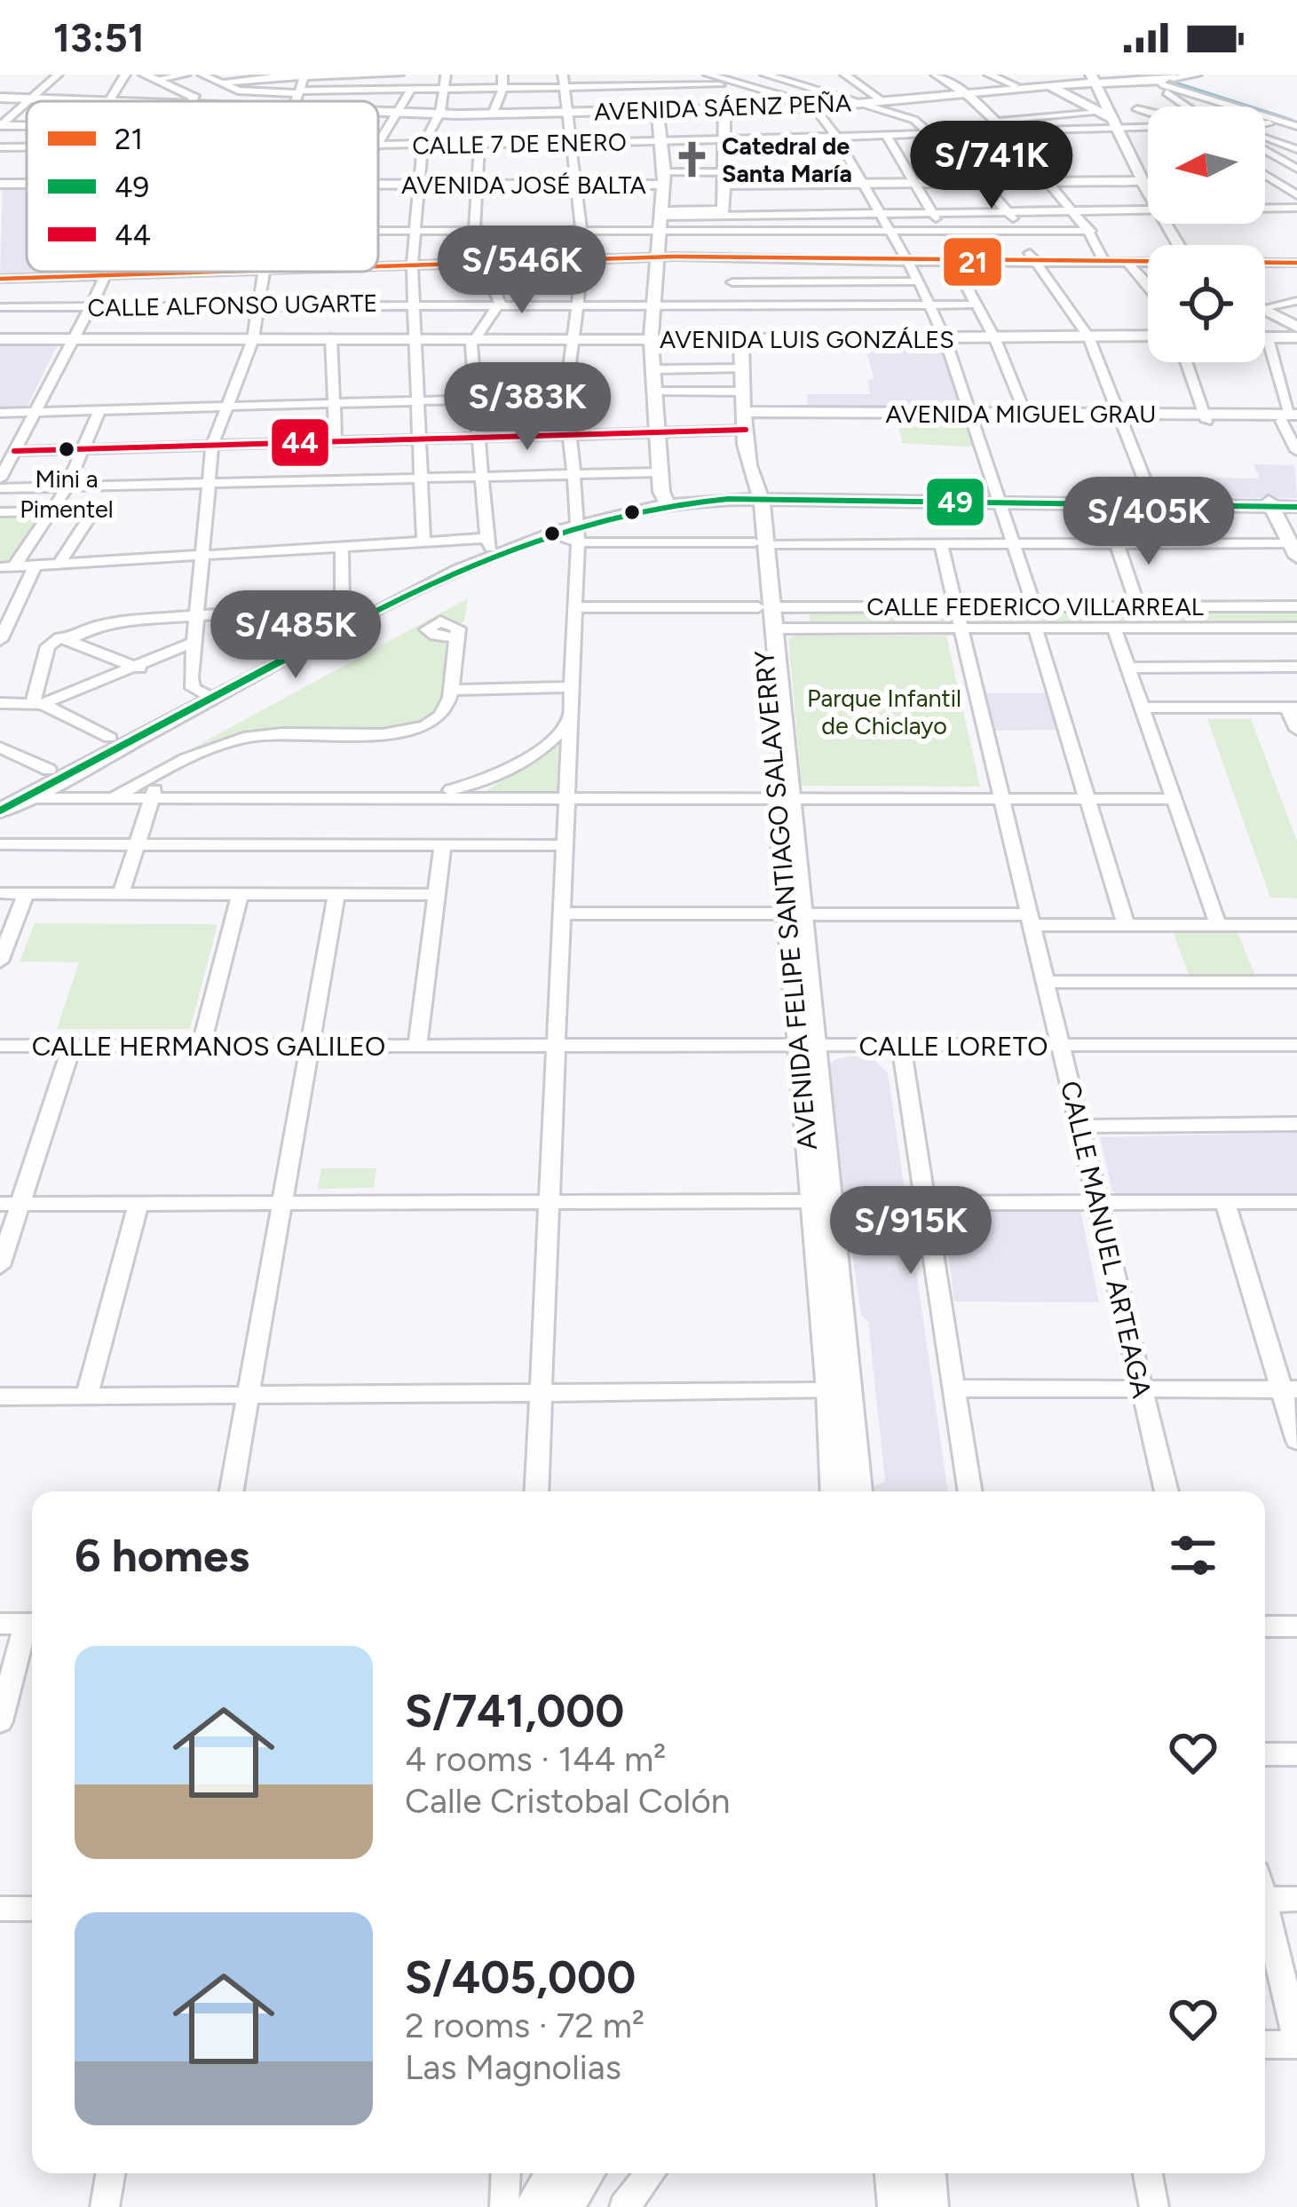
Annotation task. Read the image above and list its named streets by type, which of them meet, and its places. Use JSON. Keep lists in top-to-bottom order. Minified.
{"streets":{"main road":["AVENIDA SÁENZ PEÑA","AVENIDA JOSÉ BALTA","AVENIDA LUIS GONZÁLES","AVENIDA MIGUEL GRAU","AVENIDA FELIPE SANTIAGO SALAVERRY"],"street":["CALLE 7 DE ENERO","CALLE ALFONSO UGARTE","CALLE FEDERICO VILLARREAL","CALLE HERMANOS GALILEO","CALLE LORETO","CALLE MANUEL ARTEAGA"]},"crossings":[["AVENIDA LUIS GONZÁLES","AVENIDA FELIPE SANTIAGO SALAVERRY"],["AVENIDA MIGUEL GRAU","AVENIDA FELIPE SANTIAGO SALAVERRY"],["CALLE FEDERICO VILLARREAL","AVENIDA FELIPE SANTIAGO SALAVERRY"],["CALLE FEDERICO VILLARREAL","CALLE MANUEL ARTEAGA"],["AVENIDA FELIPE SANTIAGO SALAVERRY","CALLE LORETO"],["CALLE HERMANOS GALILEO","CALLE LORETO"],["CALLE LORETO","CALLE MANUEL ARTEAGA"]],"parks":["Parque Infantil de Chiclayo"],"places":{"church":["Catedral de Santa María"],"other":["Mini a Pimentel"]},"lines":["transit line 21","transit line 44","transit line 49"],"legend":["21","49","44"],"north":"left","page":{"status":"13:51","price":["S/741K","S/546K","S/383K","S/405K","S/485K","S/915K"],"heading":"6 homes","list":[{"name":"S/741,000","note":"4 rooms · 144 m² · Calle Cristobal Colón"},{"name":"S/405,000","note":"2 rooms · 72 m² · Las Magnolias"}]}}
